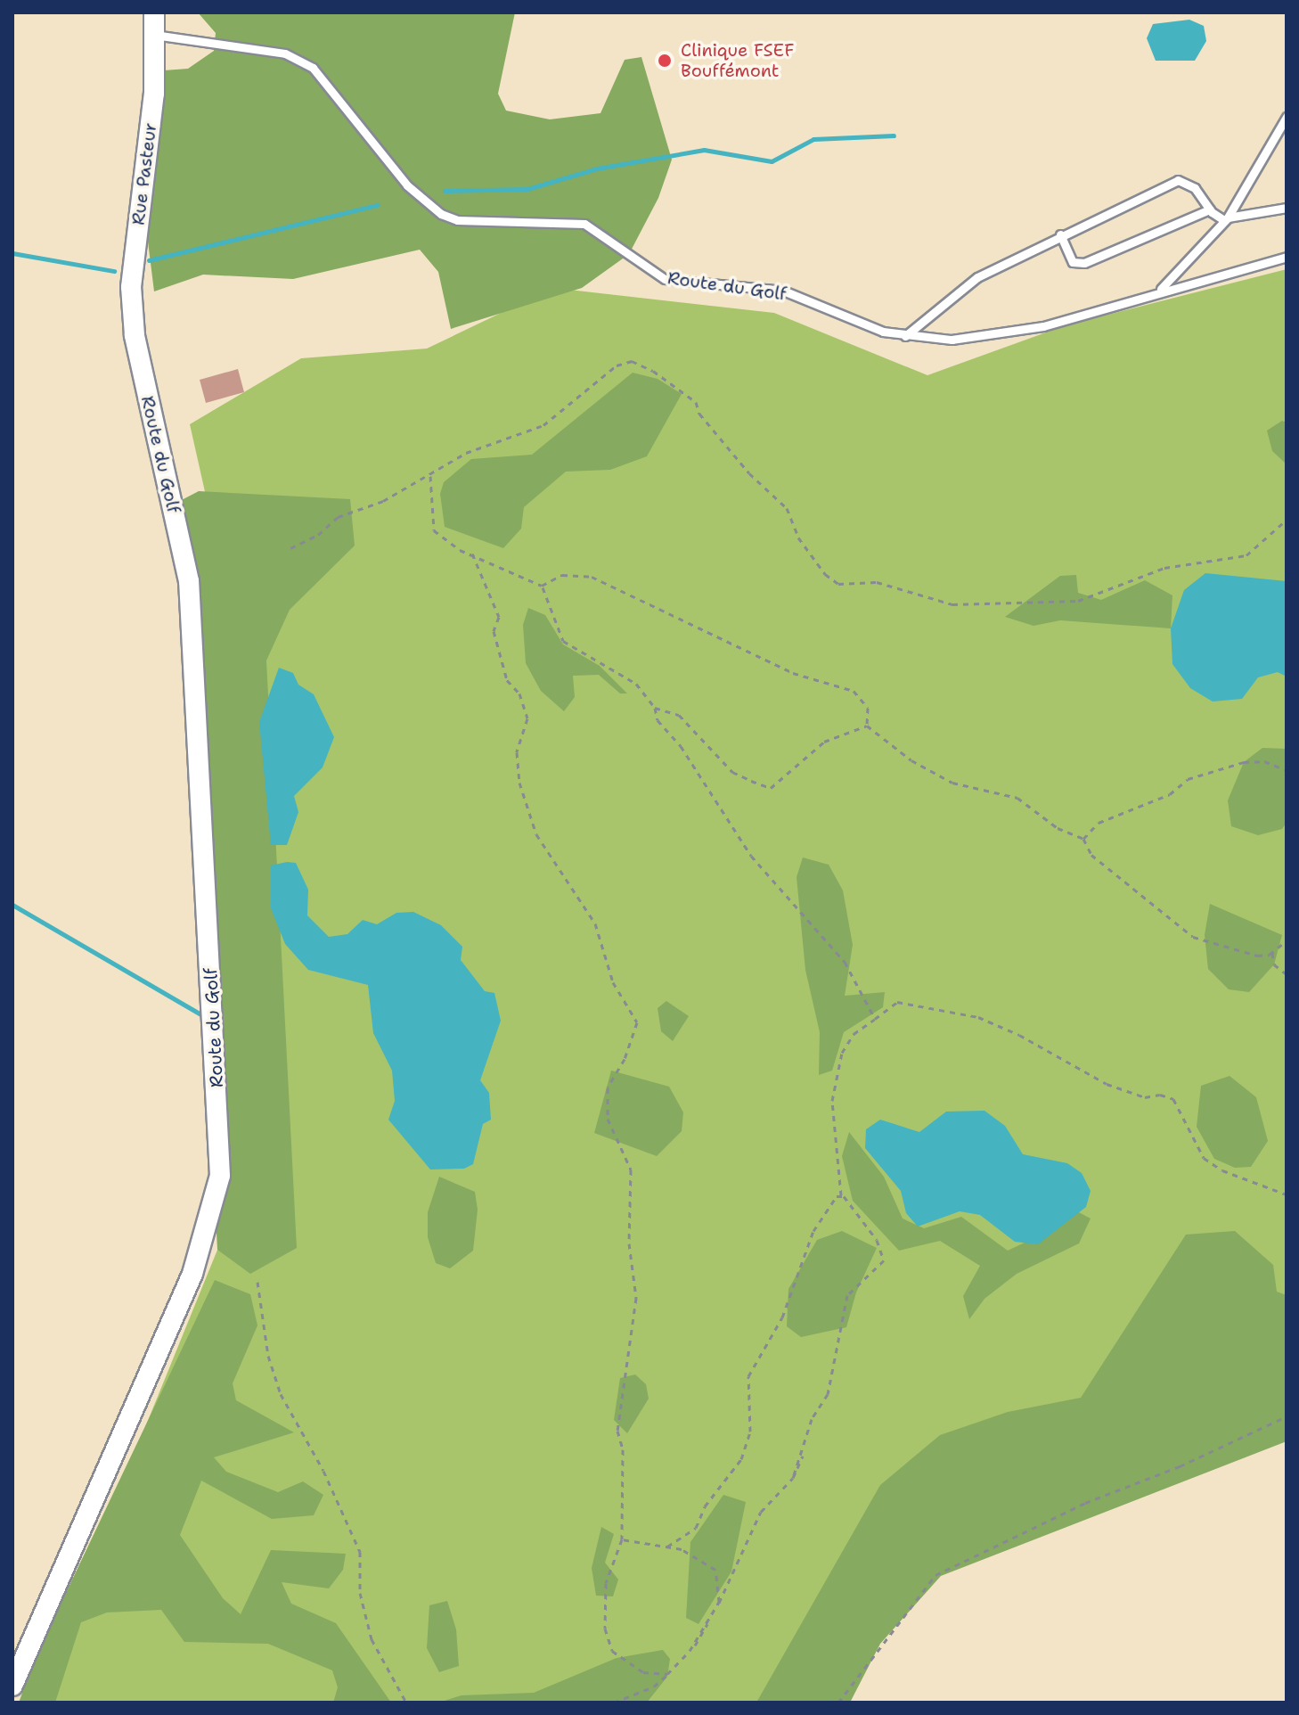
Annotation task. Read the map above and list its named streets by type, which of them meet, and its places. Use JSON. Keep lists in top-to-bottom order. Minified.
{"streets":{"street":["Rue Pasteur","Route du Golf"]},"crossings":[["Rue Pasteur","Route du Golf"]],"places":["Clinique FSEF Bouffémont"]}
